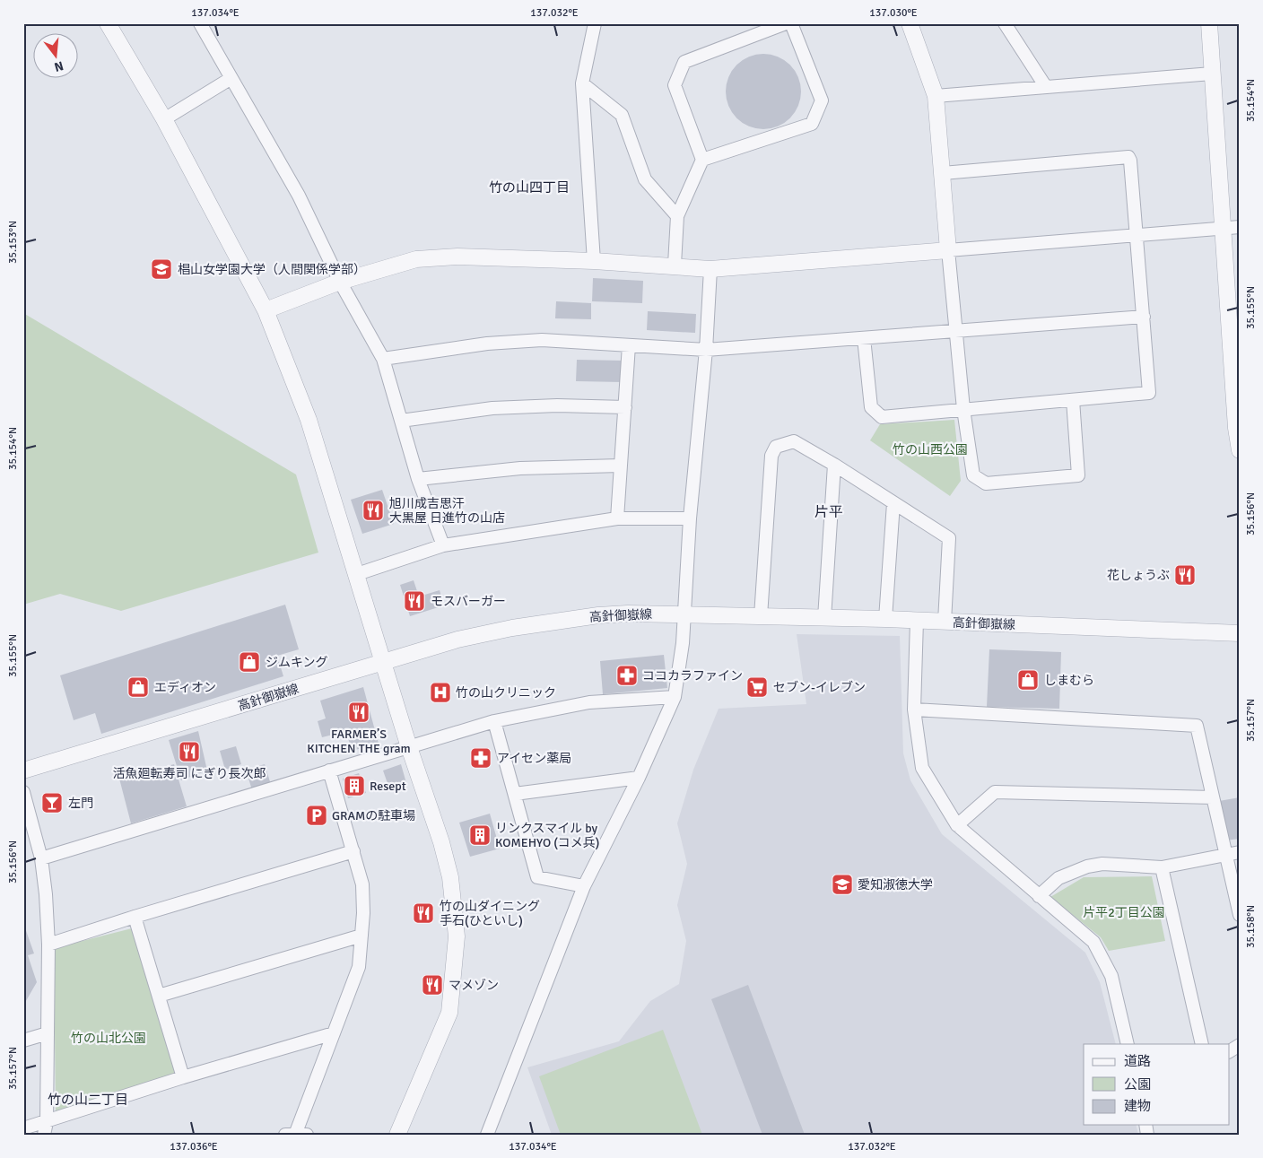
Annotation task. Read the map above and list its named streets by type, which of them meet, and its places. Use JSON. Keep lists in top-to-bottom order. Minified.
{"streets":{"street":["高針御嶽線"]},"districts":["竹の山四丁目","片平","竹の山二丁目"],"parks":["竹の山西公園","片平2丁目公園","竹の山北公園"],"places":{"school or university":["椙山女学園大学（人間関係学部）","愛知淑徳大学"],"restaurant":["旭川成吉思汗 大黒屋 日進竹の山店","花しょうぶ","モスバーガー","FARMER’S KITCHEN THE gram","活魚廻転寿司 にぎり長次郎","竹の山ダイニング 手石(ひといし)","マメゾン"],"shop":["ジムキング","しまむら","エディオン"],"pharmacy":["ココカラファイン","アイセン薬局"],"supermarket":["セブン-イレブン"],"hospital":["竹の山クリニック"],"building":["Resept","リンクスマイル by KOMEHYO (コメ兵)"],"bar":["左門"],"parking":["GRAMの駐車場"]},"legend":["道路","公園","建物"],"north":"bottom","coordinates":["137.034°E","137.032°E","137.030°E","35.154°N","35.153°N","35.155°N","35.156°N","35.157°N","35.158°N","137.036°E"]}
